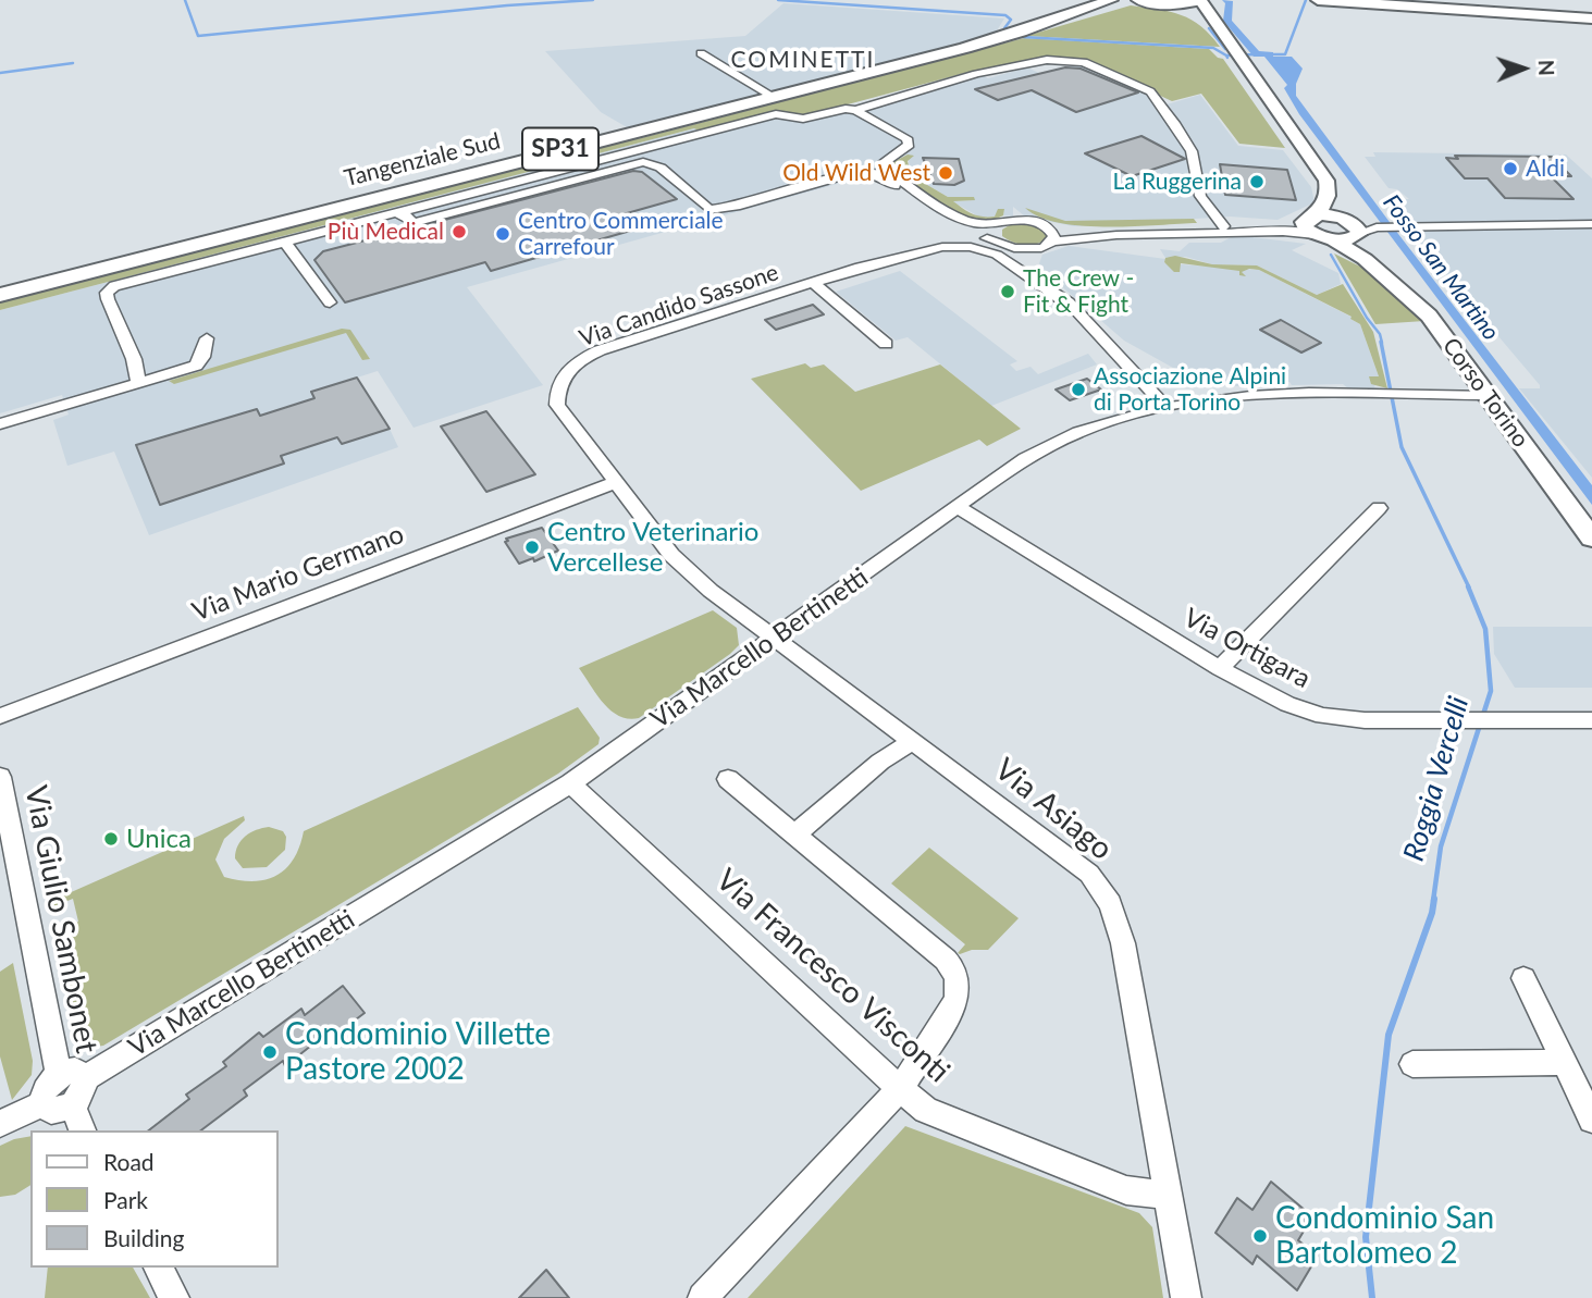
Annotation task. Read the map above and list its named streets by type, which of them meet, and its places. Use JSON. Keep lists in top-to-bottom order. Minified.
{"streets":{"main road":["SP31","Tangenziale Sud","Corso Torino"],"street":["Via Candido Sassone","Via Mario Germano","Via Marcello Bertinetti","Via Ortigara","Via Asiago","Via Giulio Sambonet","Via Francesco Visconti"]},"crossings":[["Via Candido Sassone","Via Asiago"],["Corso Torino","Via Marcello Bertinetti"],["Via Mario Germano","Via Asiago"],["Via Marcello Bertinetti","Via Ortigara"],["Via Marcello Bertinetti","Via Asiago"],["Via Marcello Bertinetti","Via Giulio Sambonet"],["Via Marcello Bertinetti","Via Francesco Visconti"],["Via Asiago","Via Francesco Visconti"]],"districts":["COMINETTI"],"water":["Fosso San Martino","Roggia Vercelli"],"places":["Aldi","Old Wild West","La Ruggerina","Più Medical","Centro Commerciale Carrefour","The Crew - Fit & Fight","Associazione Alpini di Porta Torino","Centro Veterinario Vercellese","Unica","Condominio Villette Pastore 2002","Condominio San Bartolomeo 2"],"legend":["Road","Park","Building"],"north":"right"}
